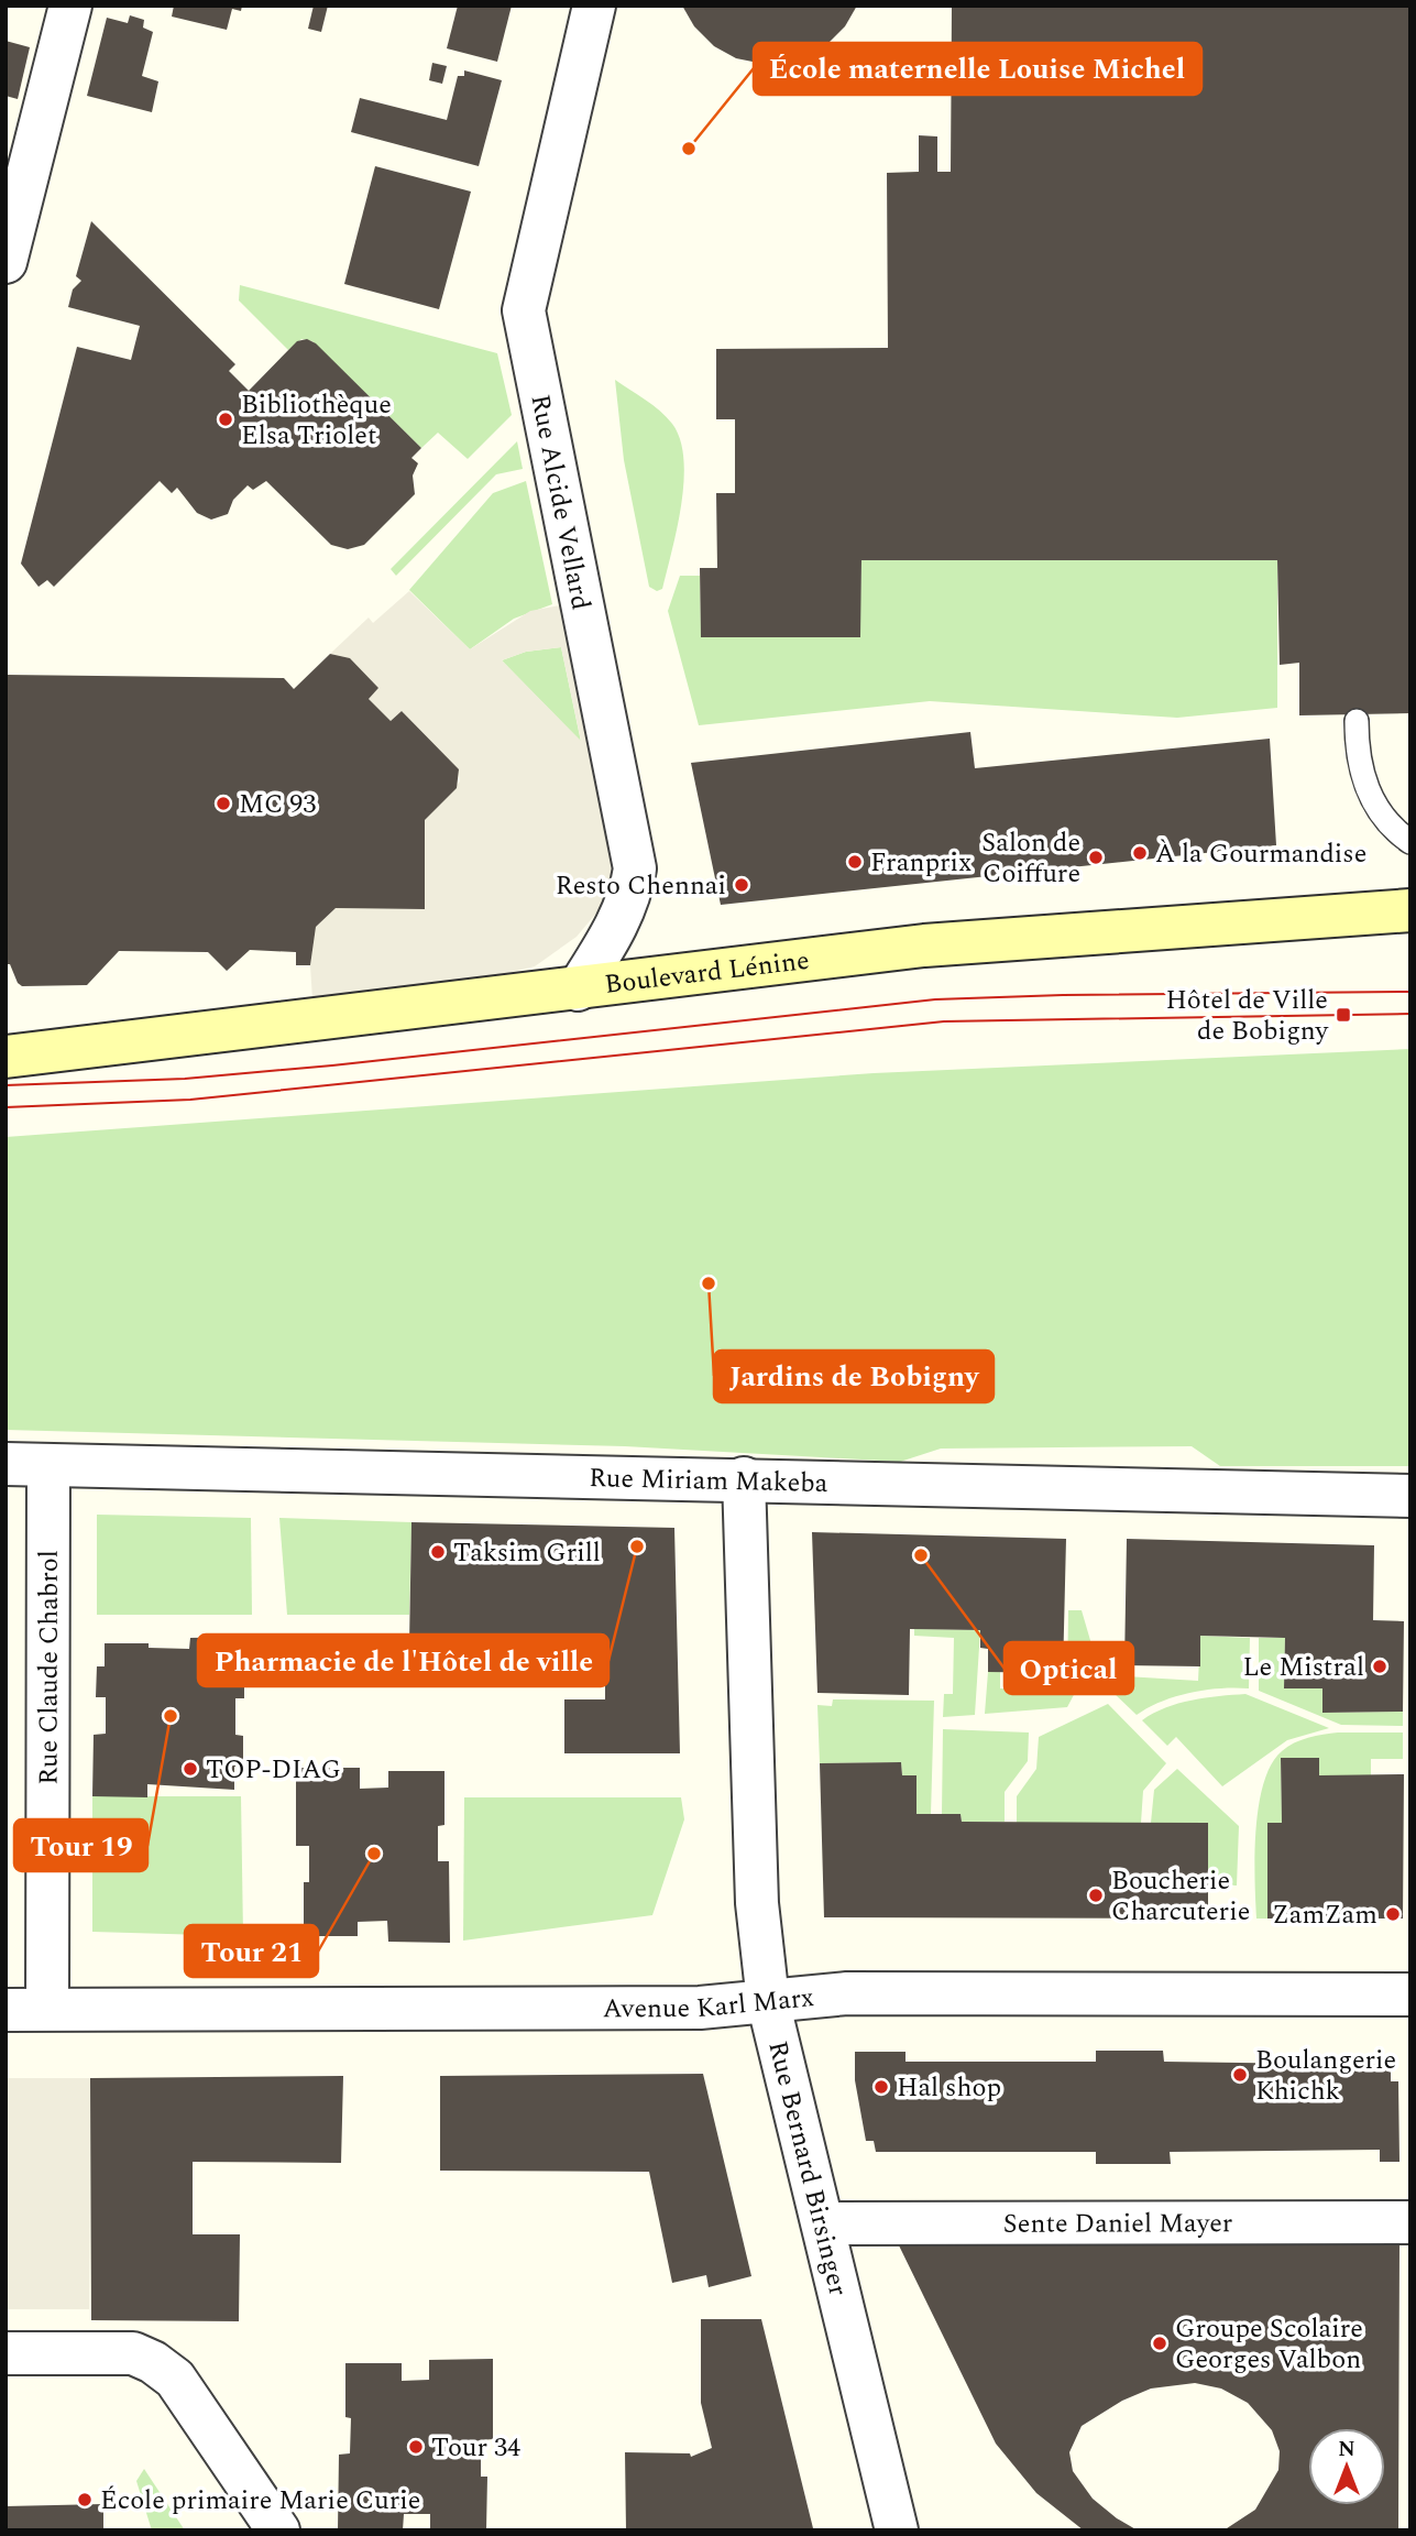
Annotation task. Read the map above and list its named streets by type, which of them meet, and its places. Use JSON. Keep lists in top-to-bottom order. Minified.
{"streets":{"street":["Rue Alcide Vellard","Boulevard Lénine","Rue Miriam Makeba","Rue Claude Chabrol","Avenue Karl Marx","Rue Bernard Birsinger","Sente Daniel Mayer"]},"crossings":[["Rue Alcide Vellard","Boulevard Lénine"],["Rue Miriam Makeba","Rue Claude Chabrol"],["Rue Miriam Makeba","Rue Bernard Birsinger"],["Rue Claude Chabrol","Avenue Karl Marx"],["Avenue Karl Marx","Rue Bernard Birsinger"],["Rue Bernard Birsinger","Sente Daniel Mayer"]],"places":{"other":["École maternelle Louise Michel","Bibliothèque Elsa Triolet","MC 93","À la Gourmandise","Salon de Coiffure","Franprix","Resto Chennai","Jardins de Bobigny","Pharmacie de l'Hôtel de ville","Taksim Grill","Optical","Le Mistral","Tour 19","TOP-DIAG","Tour 21","Boucherie Charcuterie","ZamZam","Boulangerie Khichk","Hal shop","Groupe Scolaire Georges Valbon","Tour 34","École primaire Marie Curie"],"transit":["Hôtel de Ville de Bobigny"]},"north":"top"}
